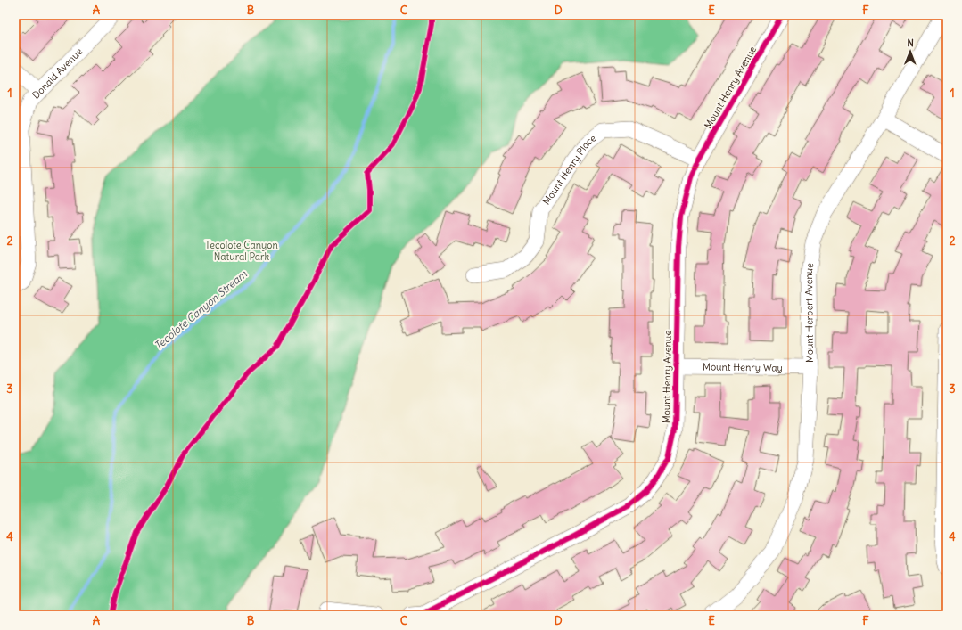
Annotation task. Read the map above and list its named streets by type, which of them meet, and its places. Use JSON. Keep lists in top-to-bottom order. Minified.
{"streets":{"street":["Donald Avenue","Mount Henry Avenue","Mount Henry Place","Mount Herbert Avenue","Mount Henry Way"]},"crossings":[["Mount Henry Avenue","Mount Henry Place"],["Mount Henry Avenue","Mount Henry Way"],["Mount Herbert Avenue","Mount Henry Way"]],"water":["Tecolote Canyon Stream"],"parks":["Tecolote Canyon Natural Park"],"north":"top","grid":{"columns":["A","B","C","D","E","F"],"rows":["1","2","3","4"]}}
